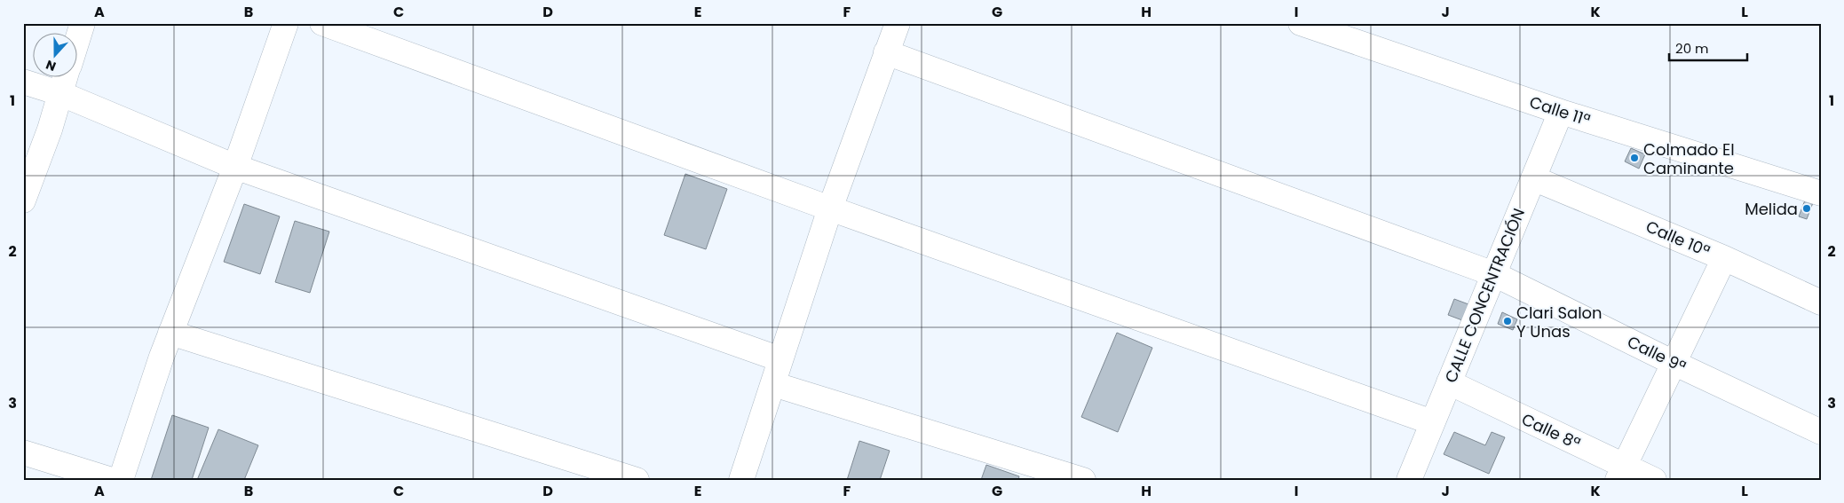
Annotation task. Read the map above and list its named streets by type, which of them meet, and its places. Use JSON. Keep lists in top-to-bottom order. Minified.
{"streets":{"street":["Calle 11ª","Calle 10ª","CALLE CONCENTRACIÓN","Calle 9ª","Calle 8ª"]},"crossings":[["Calle 11ª","CALLE CONCENTRACIÓN"],["Calle 10ª","CALLE CONCENTRACIÓN"],["CALLE CONCENTRACIÓN","Calle 9ª"],["CALLE CONCENTRACIÓN","Calle 8ª"]],"places":["Colmado El Caminante","Melida","Clari Salon Y Unas"],"scale_bar":"20 m","north":"bottom","grid":{"columns":["A","B","C","D","E","F","G","H","I","J","K","L"],"rows":["1","2","3"]}}
